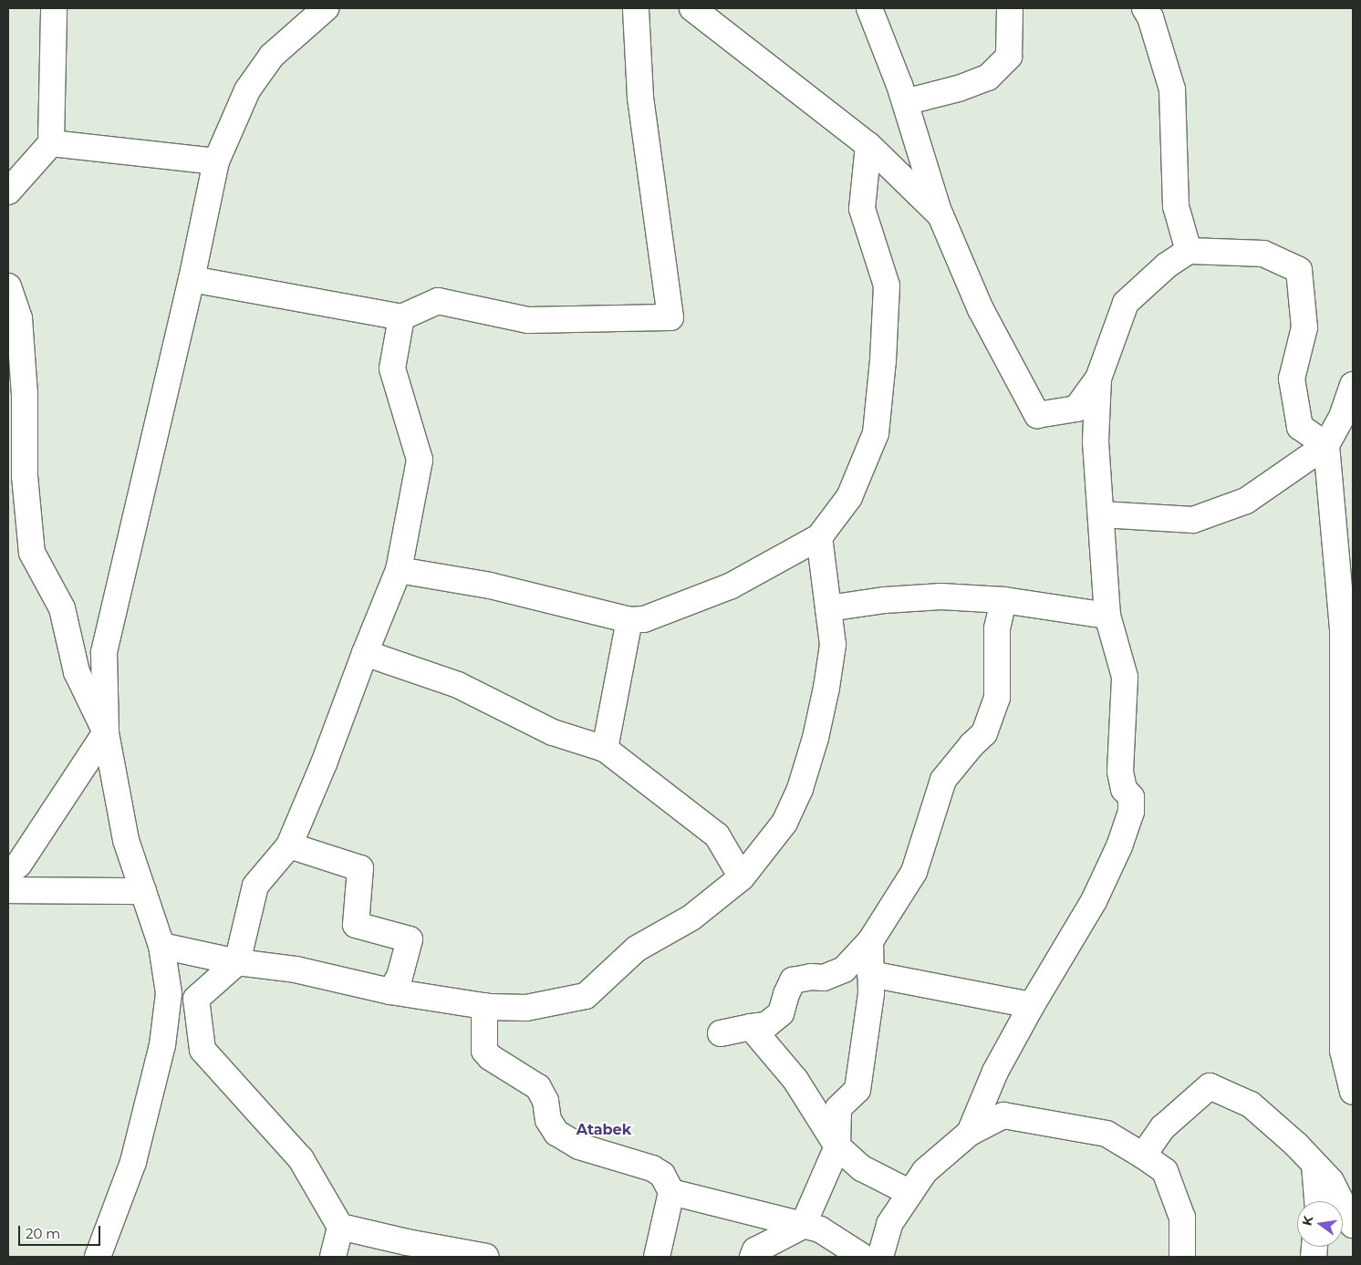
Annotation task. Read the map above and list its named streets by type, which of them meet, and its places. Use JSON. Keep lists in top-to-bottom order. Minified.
{"districts":["Atabek"],"scale_bar":"20 m","north":"left"}
